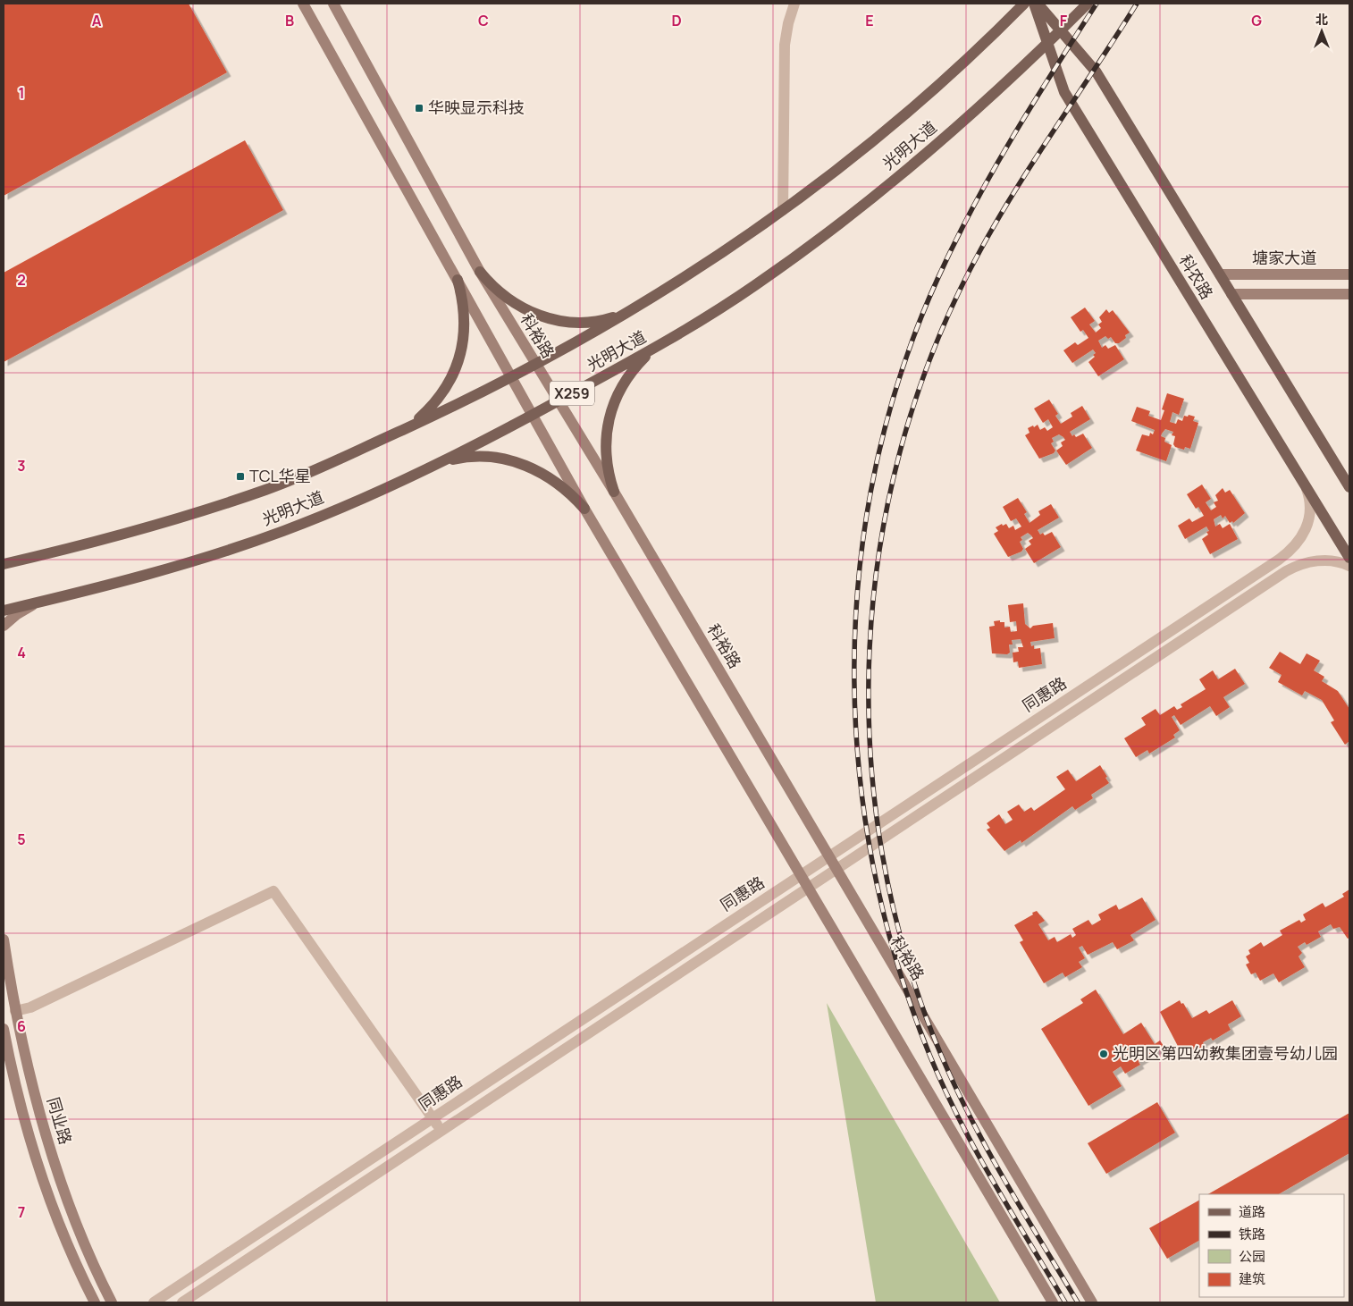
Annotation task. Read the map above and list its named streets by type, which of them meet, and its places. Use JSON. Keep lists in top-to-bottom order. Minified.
{"streets":{"main road":["光明大道","塘家大道","科农路","科裕路","X259","同业路"],"street":["同惠路"]},"crossings":[["光明大道","科农路"],["光明大道","科裕路"],["塘家大道","科农路"],["科农路","同惠路"],["科裕路","同惠路"]],"places":{"transit":["华映显示科技","TCL华星"],"other":["光明区第四幼教集团壹号幼儿园"]},"legend":["道路","铁路","公园","建筑"],"north":"top","grid":{"columns":["A","B","C","D","E","F","G"],"rows":["1","2","3","4","5","6","7"]}}
